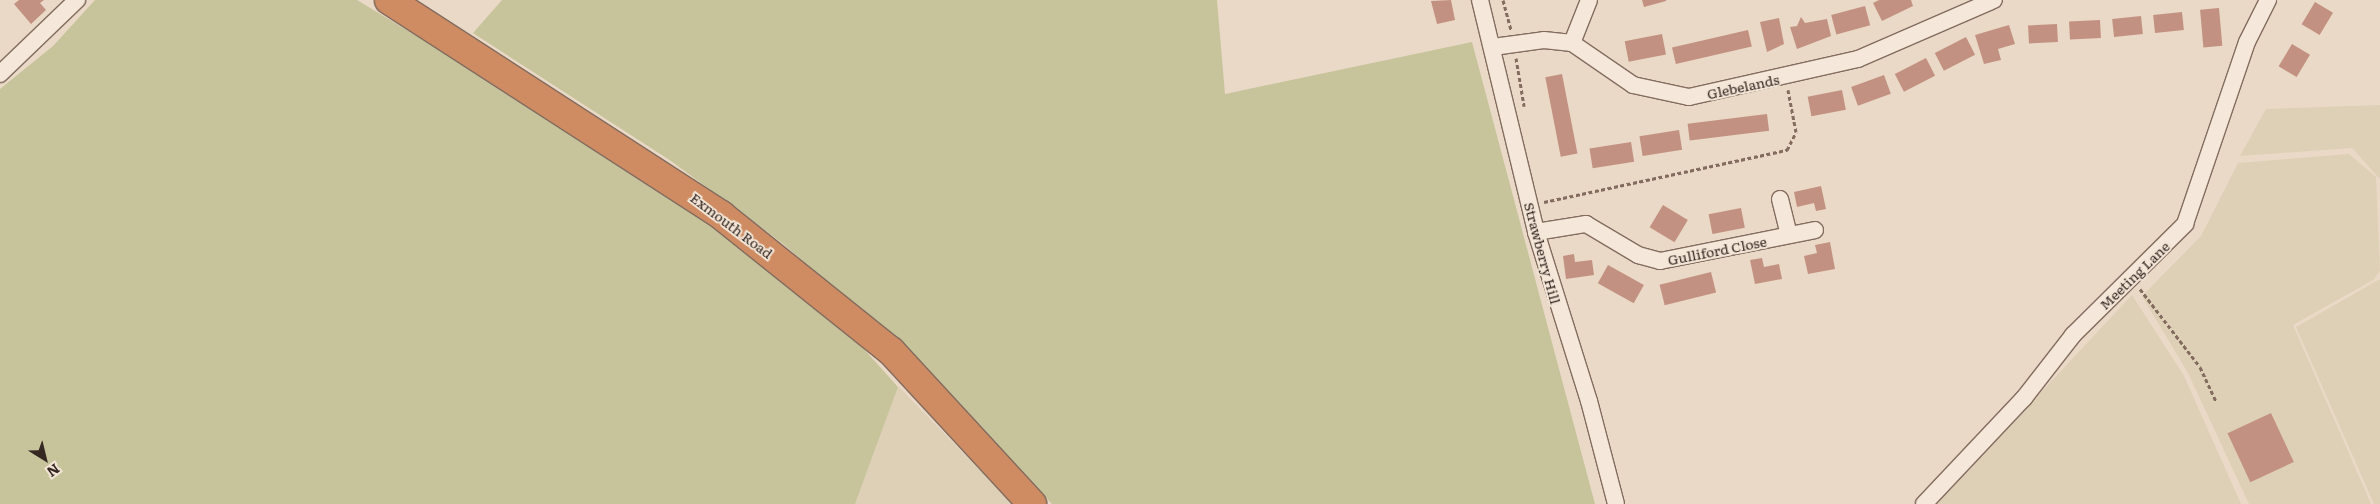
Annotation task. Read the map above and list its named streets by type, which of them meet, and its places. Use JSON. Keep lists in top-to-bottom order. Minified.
{"streets":{"highway":["Exmouth Road"],"street":["Glebelands","Gulliford Close","Strawberry Hill","Meeting Lane"]},"crossings":[["Glebelands","Strawberry Hill"],["Gulliford Close","Strawberry Hill"]],"north":"bottom right"}
